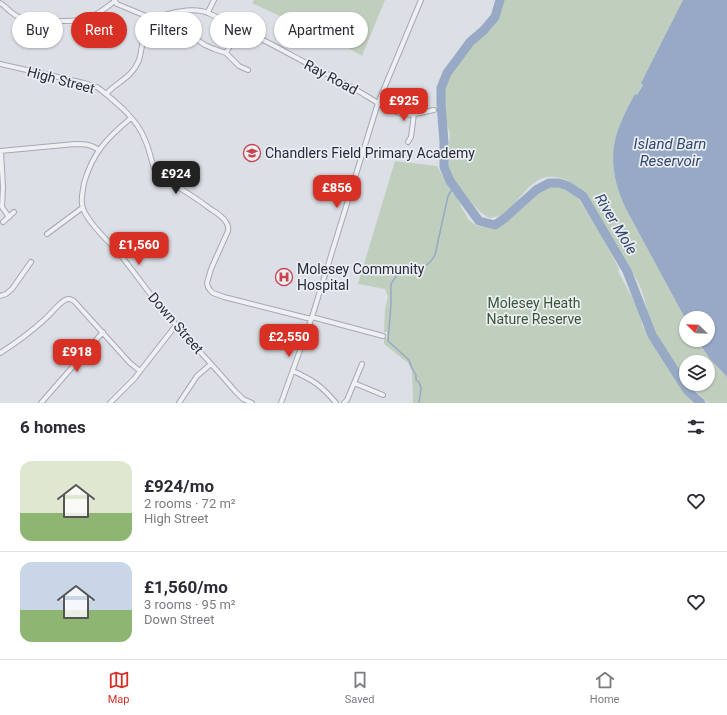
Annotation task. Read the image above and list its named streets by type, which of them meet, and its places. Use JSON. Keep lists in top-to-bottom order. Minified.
{"streets":{"street":["Ray Road","High Street","Down Street"]},"water":["Island Barn Reservoir","River Mole"],"parks":["Molesey Heath Nature Reserve"],"places":{"school or university":["Chandlers Field Primary Academy"],"hospital":["Molesey Community Hospital"]},"north":"top left","page":{"chip":["Buy","Rent","Filters","New","Apartment"],"price":["£925","£924","£856","£1,560","£2,550","£918"],"heading":"6 homes","list":[{"name":"£924/mo","note":"2 rooms · 72 m² · High Street"},{"name":"£1,560/mo","note":"3 rooms · 95 m² · Down Street"}],"tabs":["Map","Saved","Home"]}}
